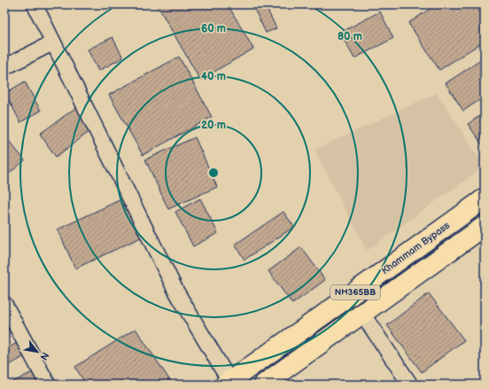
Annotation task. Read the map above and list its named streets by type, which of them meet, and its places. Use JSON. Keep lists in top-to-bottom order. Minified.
{"streets":{"highway":["Khammam Bypass","NH365BB"]},"north":"bottom right","rings":["60 m","80 m","40 m","20 m"]}
